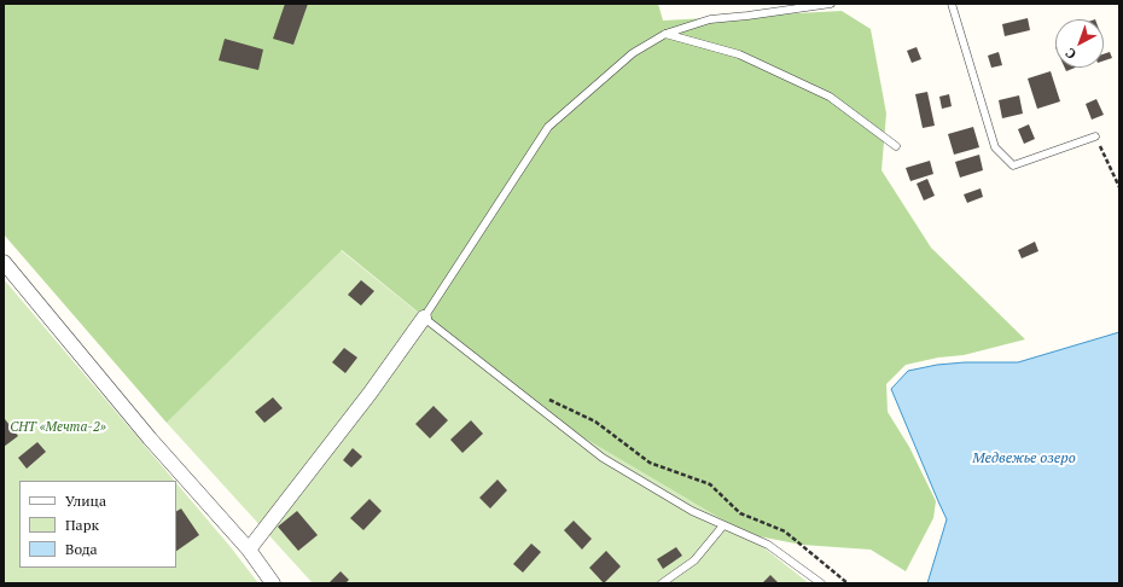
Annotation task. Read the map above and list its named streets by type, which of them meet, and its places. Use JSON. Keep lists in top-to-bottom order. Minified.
{"water":["Медвежье озеро"],"parks":["СНТ «Мечта-2»"],"legend":["Улица","Парк","Вода"],"north":"bottom left"}
